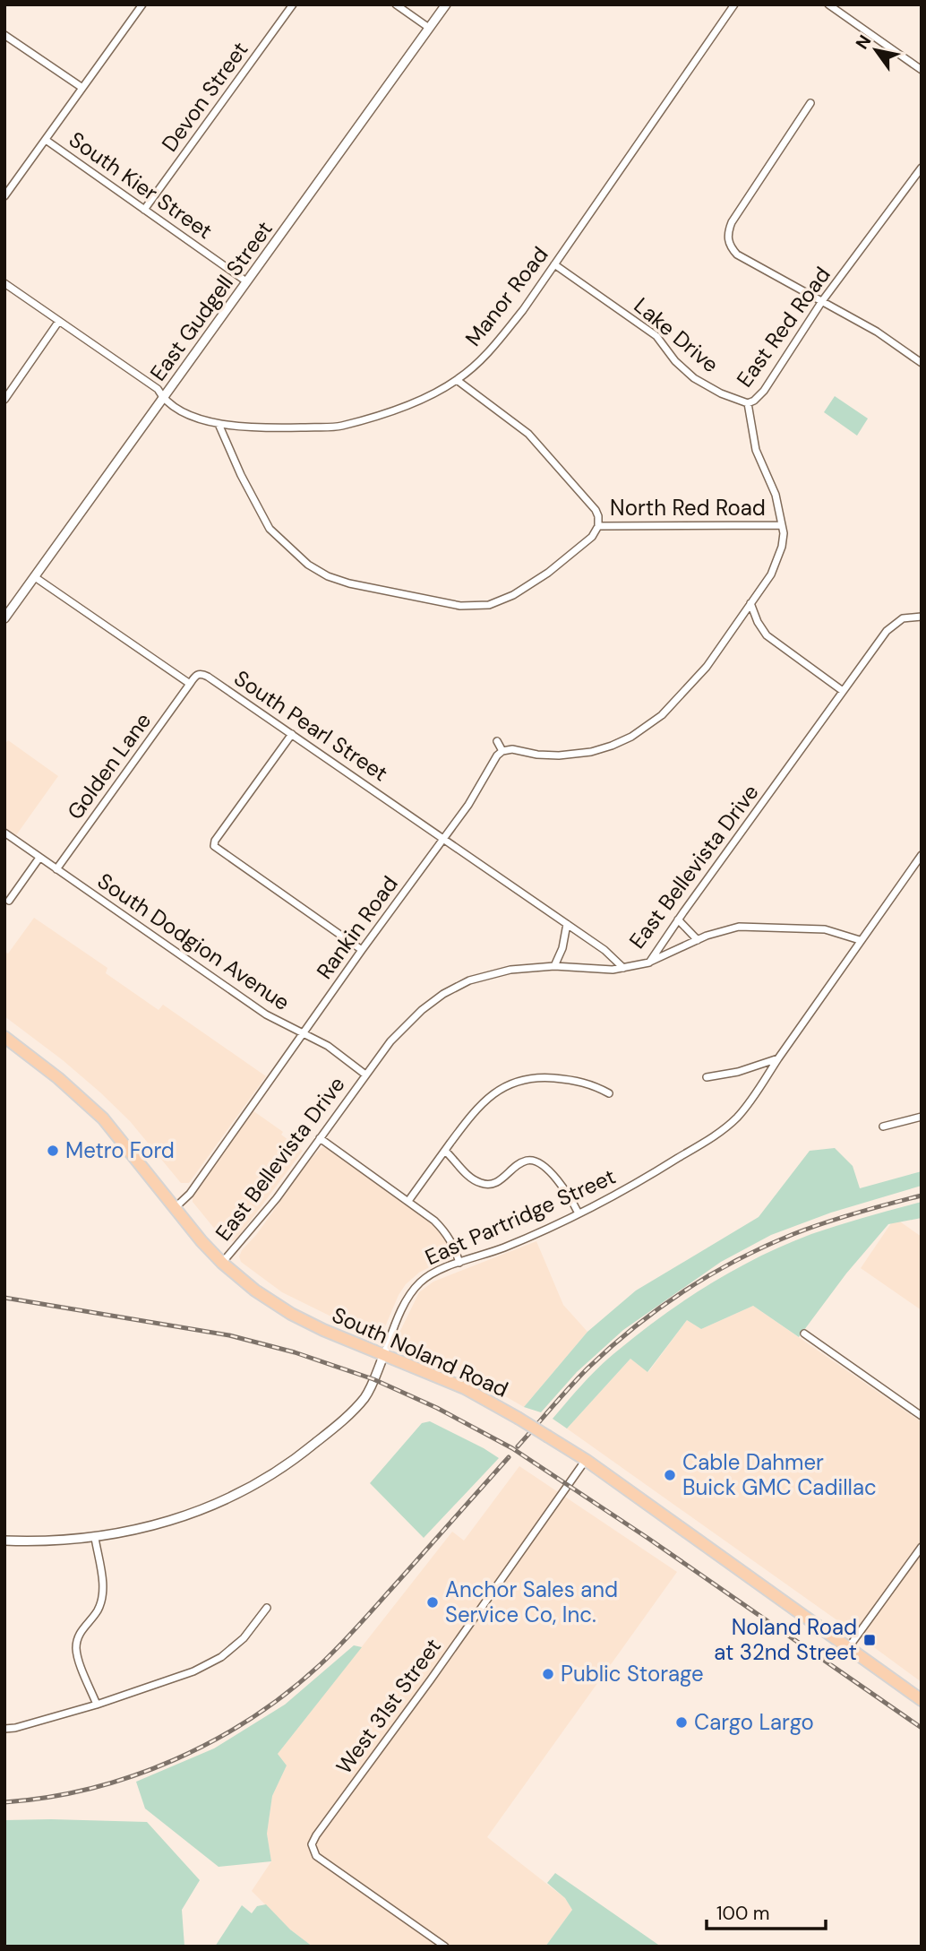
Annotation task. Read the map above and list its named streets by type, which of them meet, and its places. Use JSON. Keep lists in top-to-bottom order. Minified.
{"streets":{"main road":["South Noland Road"],"street":["Devon Street","South Kier Street","Manor Road","East Gudgell Street","East Red Road","Lake Drive","North Red Road","South Pearl Street","Golden Lane","East Bellevista Drive","Rankin Road","South Dodgion Avenue","East Partridge Street","West 31st Street"]},"crossings":[["Devon Street","South Kier Street"],["South Kier Street","East Gudgell Street"],["Manor Road","East Gudgell Street"],["Manor Road","Lake Drive"],["Manor Road","North Red Road"],["East Red Road","Lake Drive"],["East Red Road","North Red Road"],["East Red Road","Rankin Road"],["South Pearl Street","Golden Lane"],["South Pearl Street","East Bellevista Drive"],["South Pearl Street","Rankin Road"],["Golden Lane","South Dodgion Avenue"],["East Bellevista Drive","South Dodgion Avenue"],["East Bellevista Drive","South Noland Road"],["Rankin Road","South Dodgion Avenue"],["Rankin Road","South Noland Road"],["East Partridge Street","South Noland Road"],["South Noland Road","West 31st Street"]],"places":{"other":["Metro Ford","Cable Dahmer Buick GMC Cadillac","Anchor Sales and Service Co, Inc.","Public Storage","Cargo Largo"],"transit":["Noland Road at 32nd Street"]},"scale_bar":"100 m","north":"top left"}
